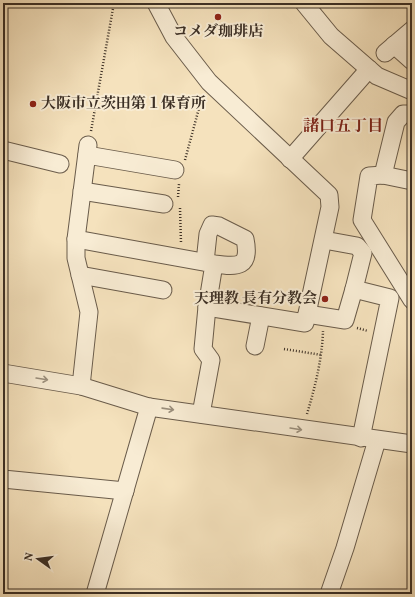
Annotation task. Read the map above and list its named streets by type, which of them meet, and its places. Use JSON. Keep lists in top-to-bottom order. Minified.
{"districts":["諸口五丁目"],"places":["コメダ珈琲店","大阪市立茨田第１保育所","天理教 長有分教会"],"north":"left"}
